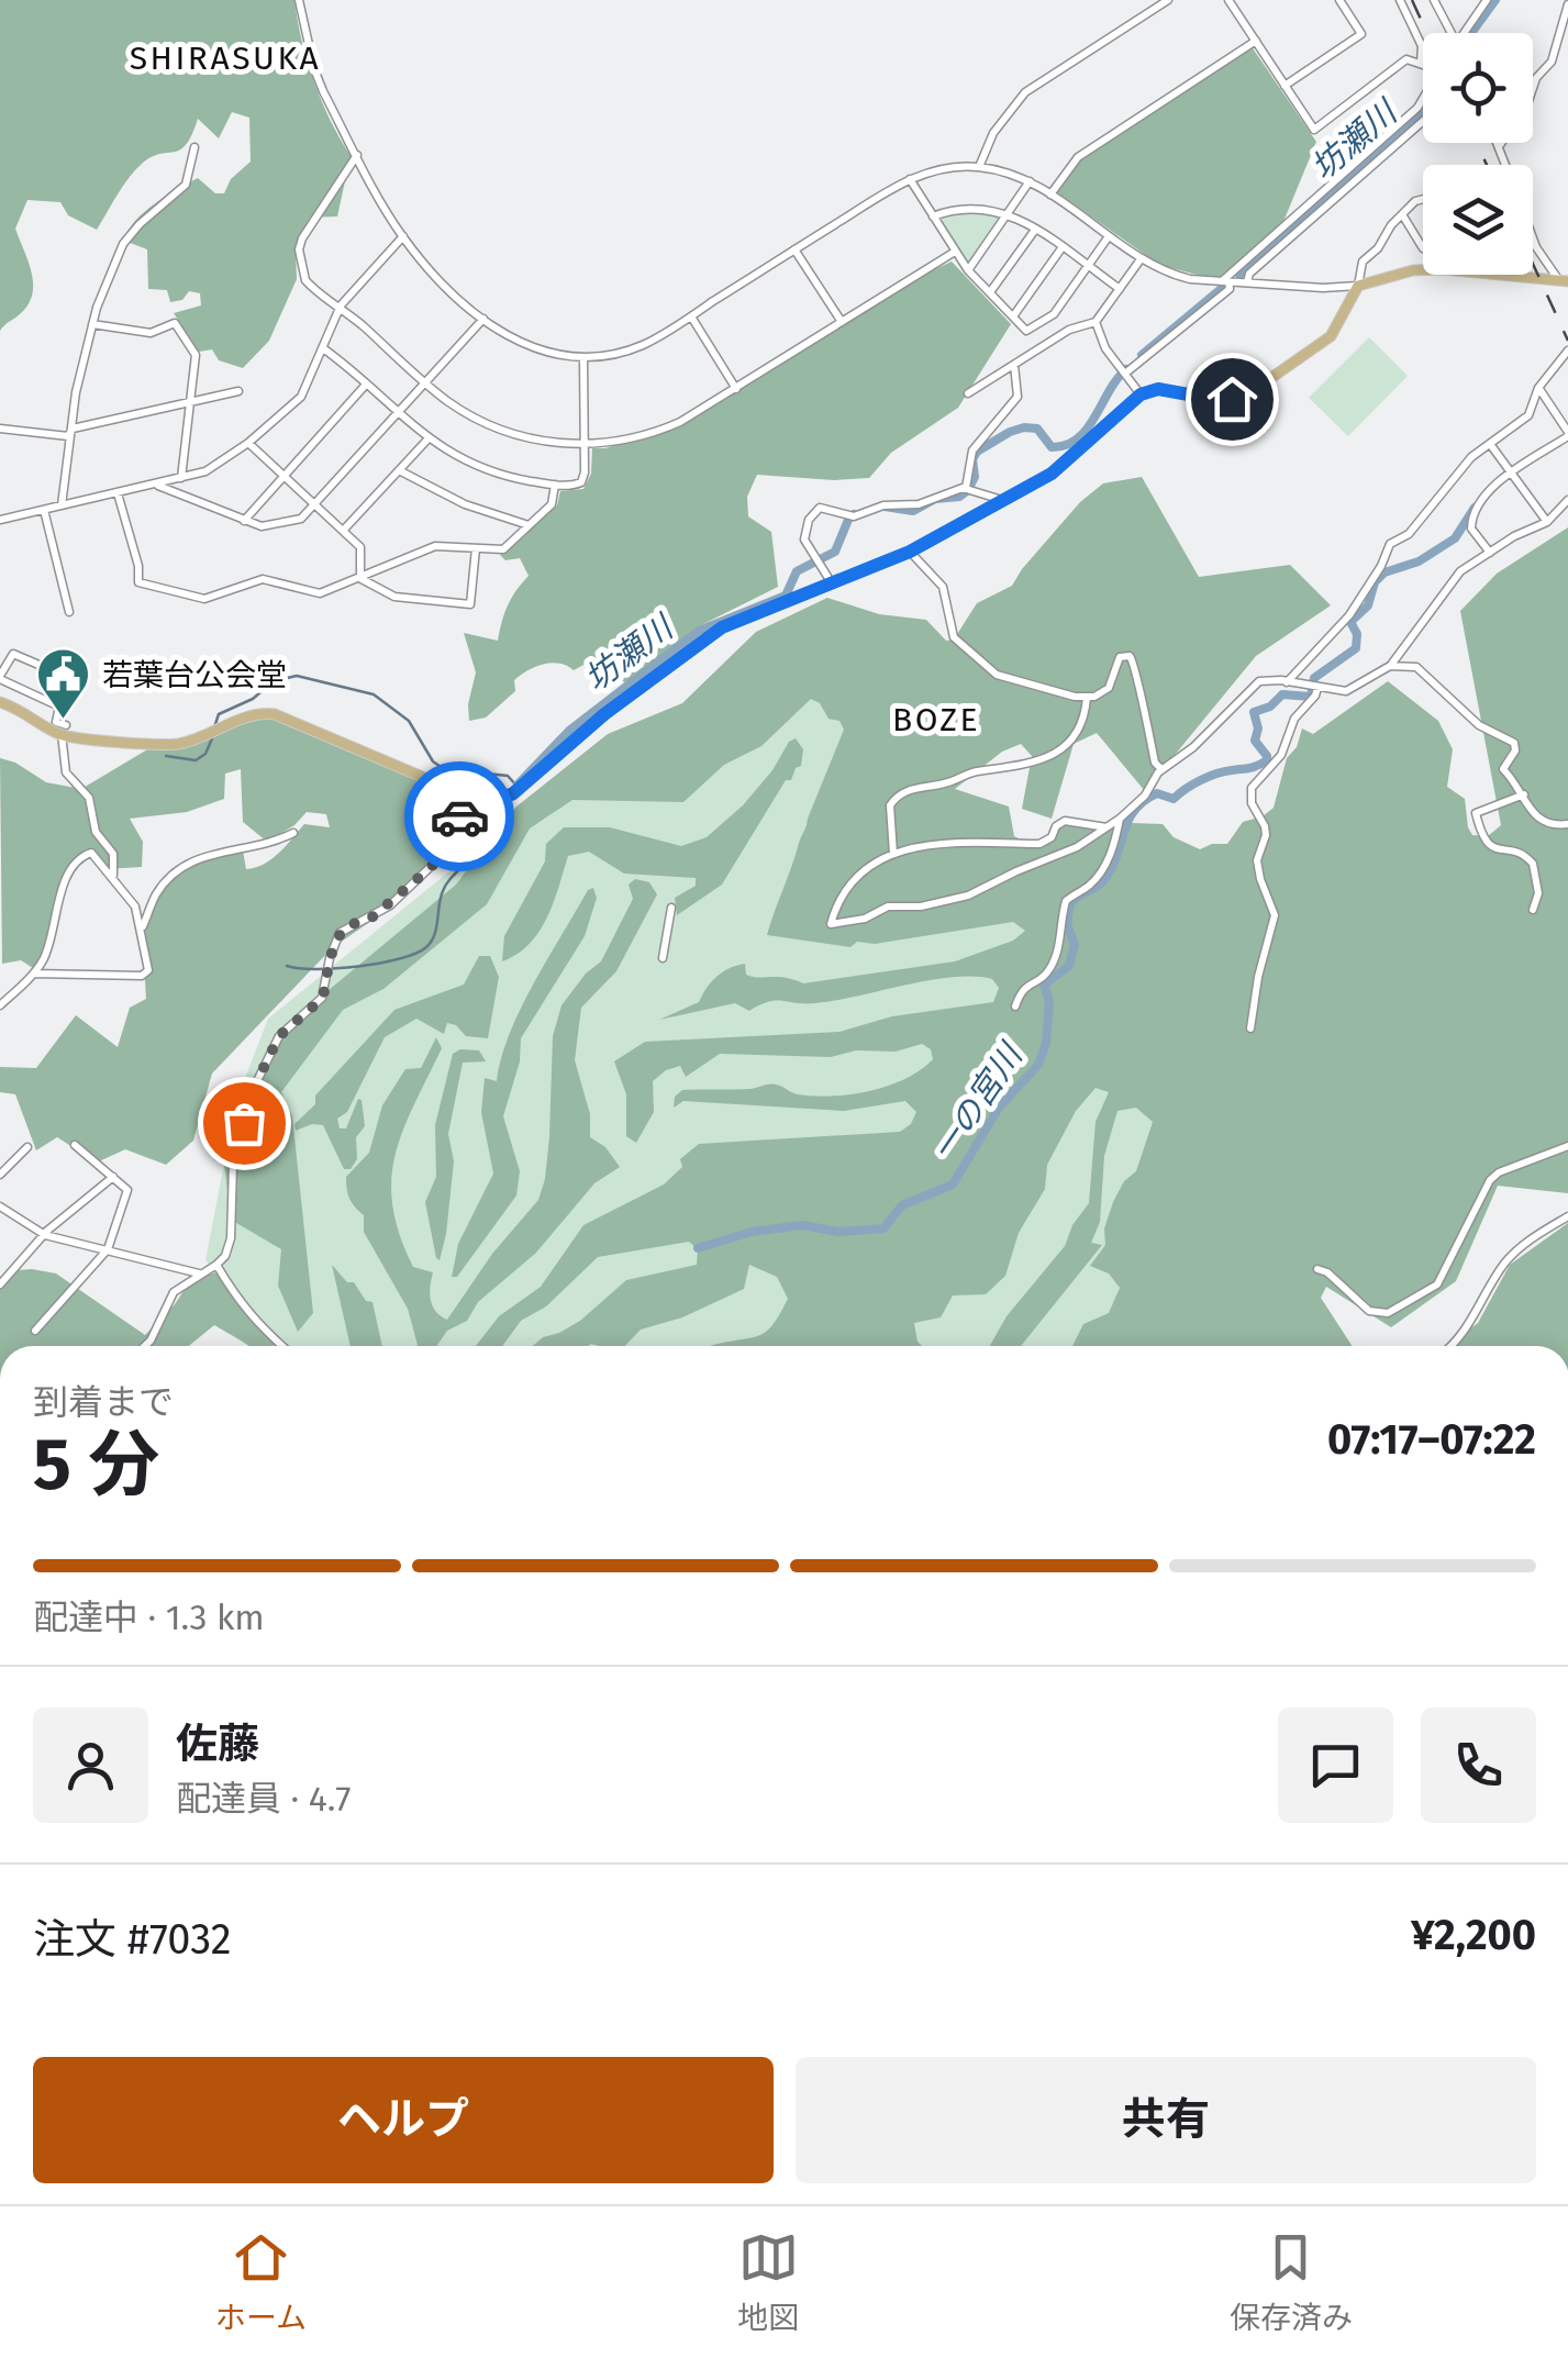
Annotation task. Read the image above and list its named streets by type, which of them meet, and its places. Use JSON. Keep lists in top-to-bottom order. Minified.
{"districts":["SHIRASUKA","BOZE"],"water":["坊瀬川","一の宮川"],"places":{"public building":["若葉台公会堂"]},"page":{"heading":["5 分","到着まで","07:17–07:22"],"panel":["佐藤","配達員 · 4.7","注文 #7032","¥2,200"],"bar":"配達中 · 1.3 km","buttons":["ヘルプ","共有"],"tabs":["ホーム","地図","保存済み"]}}
